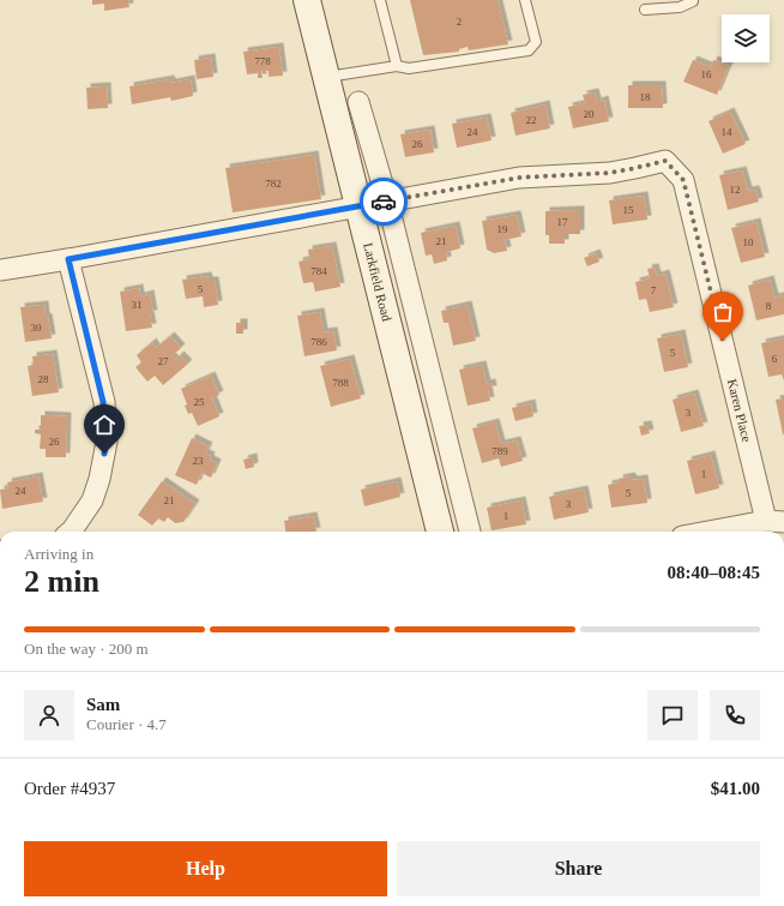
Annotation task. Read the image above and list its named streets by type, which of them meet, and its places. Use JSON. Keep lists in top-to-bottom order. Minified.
{"streets":{"main road":["Larkfield Road"],"street":["Karen Place"]},"crossings":[["Larkfield Road","Karen Place"]],"house_numbers":["2","778","16","18","20","22","24","14","26","782","12","15","17","19","21","10","784","5","7","31","8","30","786","5","6","27","28","788","25","3","26","789","23","1","24","5","21","3","1"],"page":{"heading":["2 min","Arriving in","08:40–08:45"],"panel":["Sam","Courier · 4.7","Order #4937","$41.00"],"bar":"On the way · 200 m","buttons":["Help","Share"]}}
